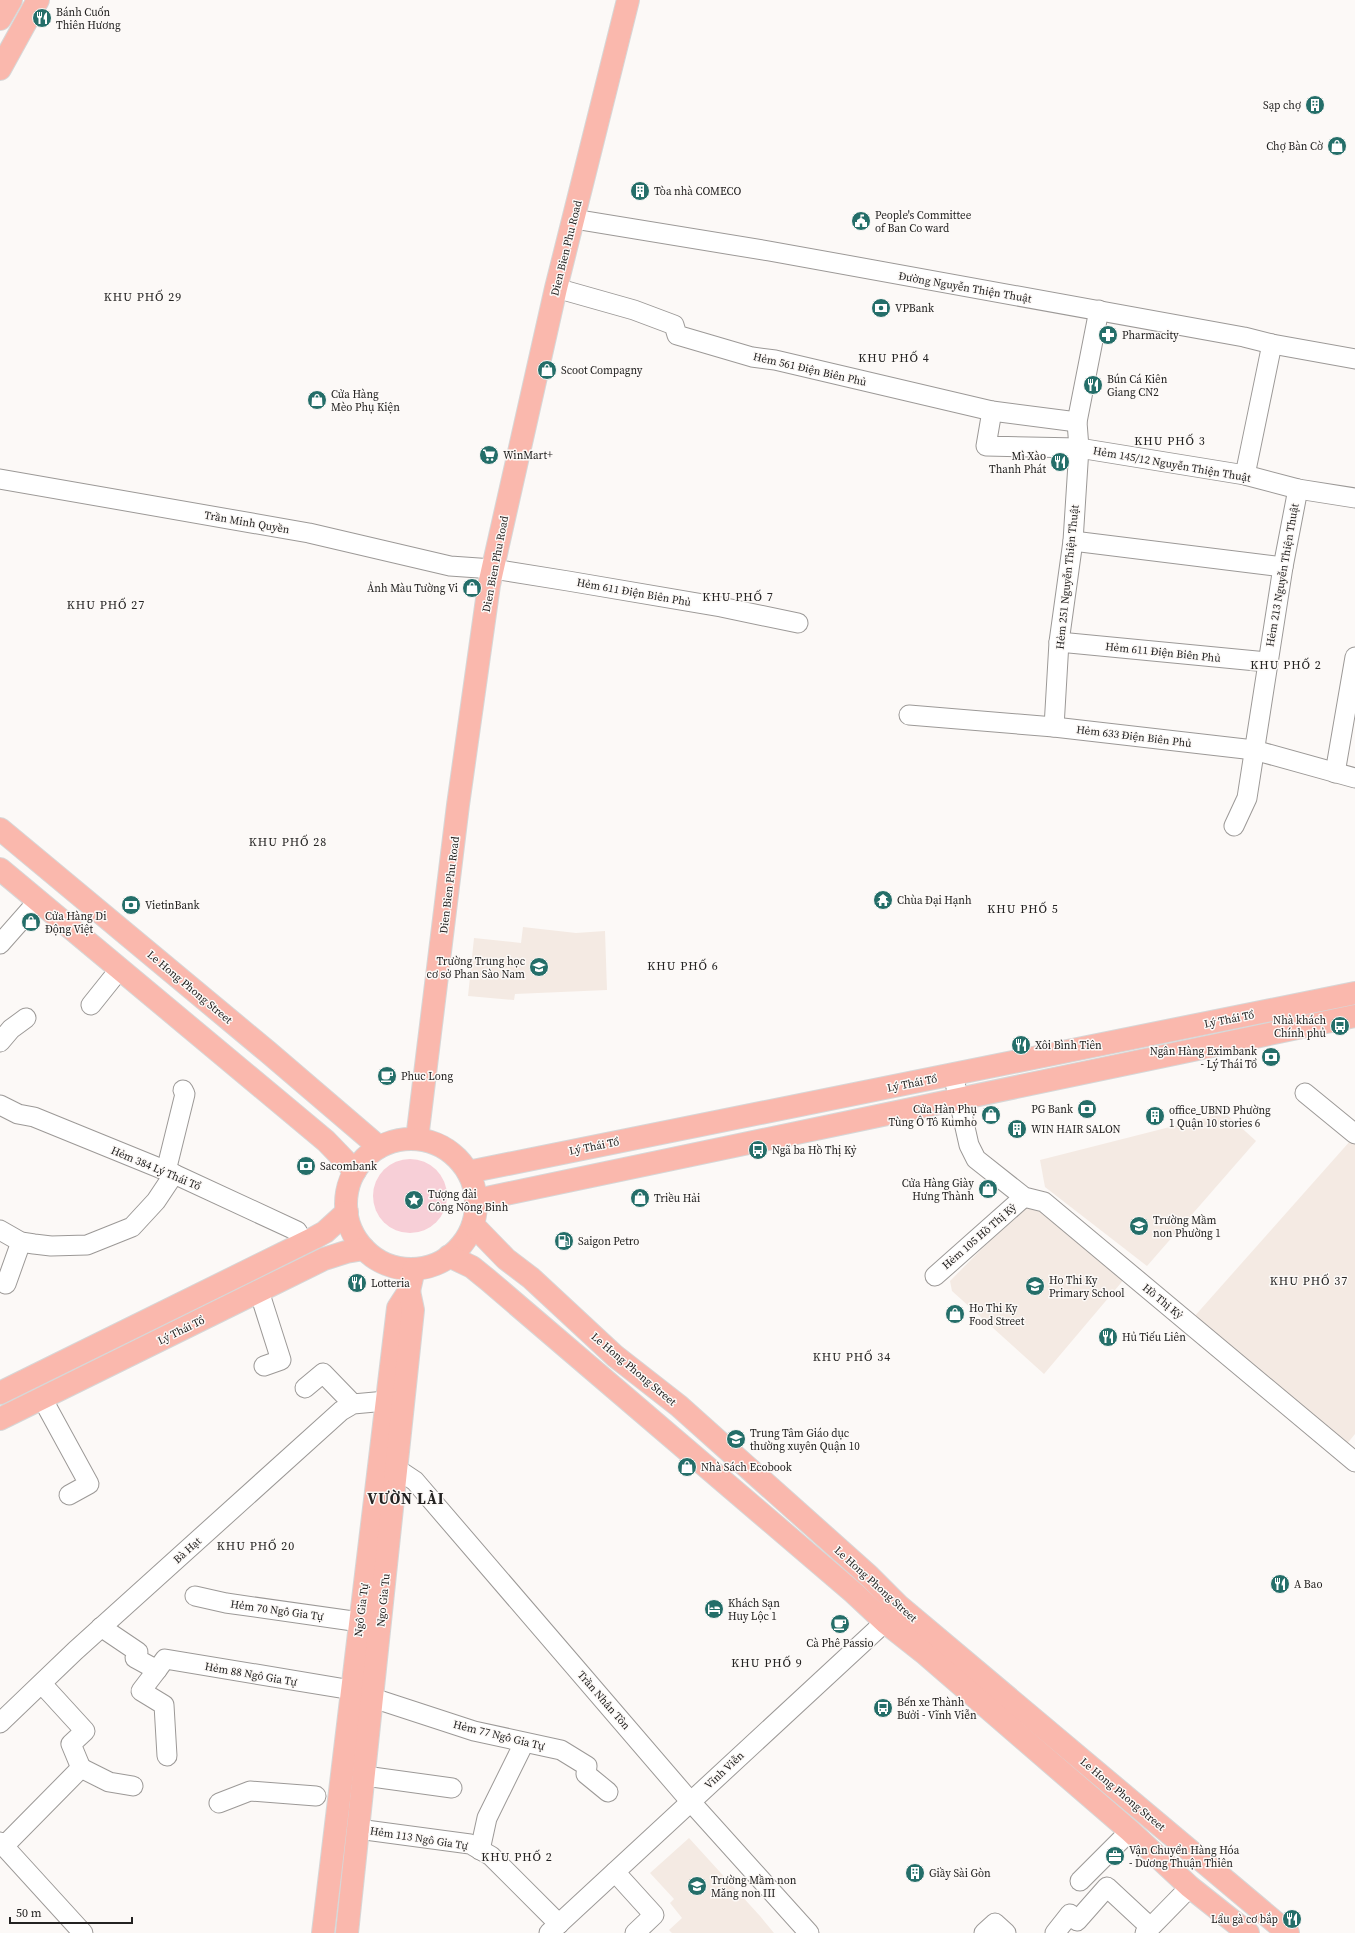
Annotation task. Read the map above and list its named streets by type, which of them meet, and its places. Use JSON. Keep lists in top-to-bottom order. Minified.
{"streets":{"main road":["Dien Bien Phu Road","Le Hong Phong Street","Lý Thái Tổ","Ngo Gia Tu","Ngô Gia Tự"],"street":["Đường Nguyễn Thiện Thuật","Hẻm 561 Ðiện Biên Phủ","Hẻm 145/12 Nguyễn Thiện Thuật","Trần Minh Quyền","Hẻm 213 Nguyễn Thiện Thuật","Hẻm 251 Nguyễn Thiện Thuật","Hẻm 611 Điện Biên Phủ","Hẻm 611 Ðiện Biên Phủ","Hẻm 633 Ðiện Biên Phủ","Hẻm 384 Lý Thái Tổ","Hẻm 105 Hồ Thị Kỷ","Hồ Thị Kỷ","Bà Hạt","Hẻm 70 Ngô Gia Tự","Hẻm 88 Ngô Gia Tự","Trần Nhân Tôn","Hẻm 77 Ngô Gia Tự","Vĩnh Viễn","Hẻm 113 Ngô Gia Tự"]},"crossings":[["Dien Bien Phu Road","Đường Nguyễn Thiện Thuật"],["Dien Bien Phu Road","Hẻm 561 Ðiện Biên Phủ"],["Dien Bien Phu Road","Trần Minh Quyền"],["Dien Bien Phu Road","Hẻm 611 Điện Biên Phủ"],["Dien Bien Phu Road","Le Hong Phong Street"],["Dien Bien Phu Road","Lý Thái Tổ"],["Dien Bien Phu Road","Ngo Gia Tu"],["Đường Nguyễn Thiện Thuật","Hẻm 251 Nguyễn Thiện Thuật"],["Hẻm 561 Ðiện Biên Phủ","Hẻm 145/12 Nguyễn Thiện Thuật"],["Hẻm 561 Ðiện Biên Phủ","Hẻm 251 Nguyễn Thiện Thuật"],["Hẻm 145/12 Nguyễn Thiện Thuật","Hẻm 213 Nguyễn Thiện Thuật"],["Hẻm 145/12 Nguyễn Thiện Thuật","Hẻm 251 Nguyễn Thiện Thuật"],["Trần Minh Quyền","Hẻm 611 Điện Biên Phủ"],["Hẻm 213 Nguyễn Thiện Thuật","Hẻm 611 Ðiện Biên Phủ"],["Hẻm 213 Nguyễn Thiện Thuật","Hẻm 633 Ðiện Biên Phủ"],["Hẻm 251 Nguyễn Thiện Thuật","Hẻm 611 Ðiện Biên Phủ"],["Hẻm 251 Nguyễn Thiện Thuật","Hẻm 633 Ðiện Biên Phủ"],["Le Hong Phong Street","Lý Thái Tổ"],["Le Hong Phong Street","Ngo Gia Tu"],["Le Hong Phong Street","Vĩnh Viễn"],["Lý Thái Tổ","Hẻm 384 Lý Thái Tổ"],["Lý Thái Tổ","Hồ Thị Kỷ"],["Lý Thái Tổ","Ngo Gia Tu"],["Hẻm 105 Hồ Thị Kỷ","Hồ Thị Kỷ"],["Bà Hạt","Ngô Gia Tự"],["Ngo Gia Tu","Ngô Gia Tự"],["Ngo Gia Tu","Trần Nhân Tôn"],["Ngo Gia Tu","Hẻm 77 Ngô Gia Tự"],["Ngo Gia Tu","Hẻm 113 Ngô Gia Tự"],["Hẻm 70 Ngô Gia Tự","Ngô Gia Tự"],["Ngô Gia Tự","Hẻm 88 Ngô Gia Tự"],["Trần Nhân Tôn","Vĩnh Viễn"],["Vĩnh Viễn","Hẻm 113 Ngô Gia Tự"]],"districts":["KHU PHỐ 29","KHU PHỐ 4","KHU PHỐ 3","KHU PHỐ 7","KHU PHỐ 27","KHU PHỐ 2","KHU PHỐ 28","KHU PHỐ 5","KHU PHỐ 6","KHU PHỐ 37","KHU PHỐ 34","VƯỜN LÀI","KHU PHỐ 20","KHU PHỐ 9","KHU PHỐ 2"],"places":{"restaurant":["Bánh Cuốn Thiên Hương","Bún Cá Kiên Giang CN2","Mì Xào Thanh Phát","Xôi Bình Tiên","Lotteria","Hủ Tiếu Liên","A Bao","Lẩu gà cơ bắp"],"building":["Sạp chợ","Tòa nhà COMECO","office_UBND Phường 1 Quận 10 stories 6","WIN HAIR SALON","Giầy Sài Gòn"],"shop":["Chợ Bàn Cờ","Scoot Compagny","Cửa Hàng Mèo Phụ Kiện","Ảnh Màu Tường Vi","Cửa Hàng Di Động Việt","Cửa Hàn Phụ Tùng Ô Tô Kumho","Cửa Hàng Giày Hưng Thành","Triều Hải","Ho Thi Ky Food Street","Nhà Sách Ecobook"],"public building":["People's Committee of Ban Co ward"],"bank":["VPBank","VietinBank","Ngân Hàng Eximbank - Lý Thái Tổ","PG Bank","Sacombank"],"pharmacy":["Pharmacity"],"supermarket":["WinMart+"],"temple":["Chùa Đại Hạnh"],"school or university":["Trường Trung học cơ sở Phan Sào Nam","Trường Mầm non Phường 1","Ho Thi Ky Primary School","Trung Tâm Giáo dục thường xuyên Quận 10","Trường Mầm non Măng non III"],"bus stop":["Nhà khách Chính phủ","Ngã ba Hồ Thị Kỷ","Bến xe Thành Bưởi - Vĩnh Viễn"],"cafe":["Phuc Long","Cà Phê Passio"],"place":["Tượng đài Công Nông Binh"],"fuel station":["Saigon Petro"],"hotel":["Khách Sạn Huy Lộc 1"],"office":["Vận Chuyển Hàng Hóa - Dương Thuận Thiên"]},"scale_bar":"50 m"}
